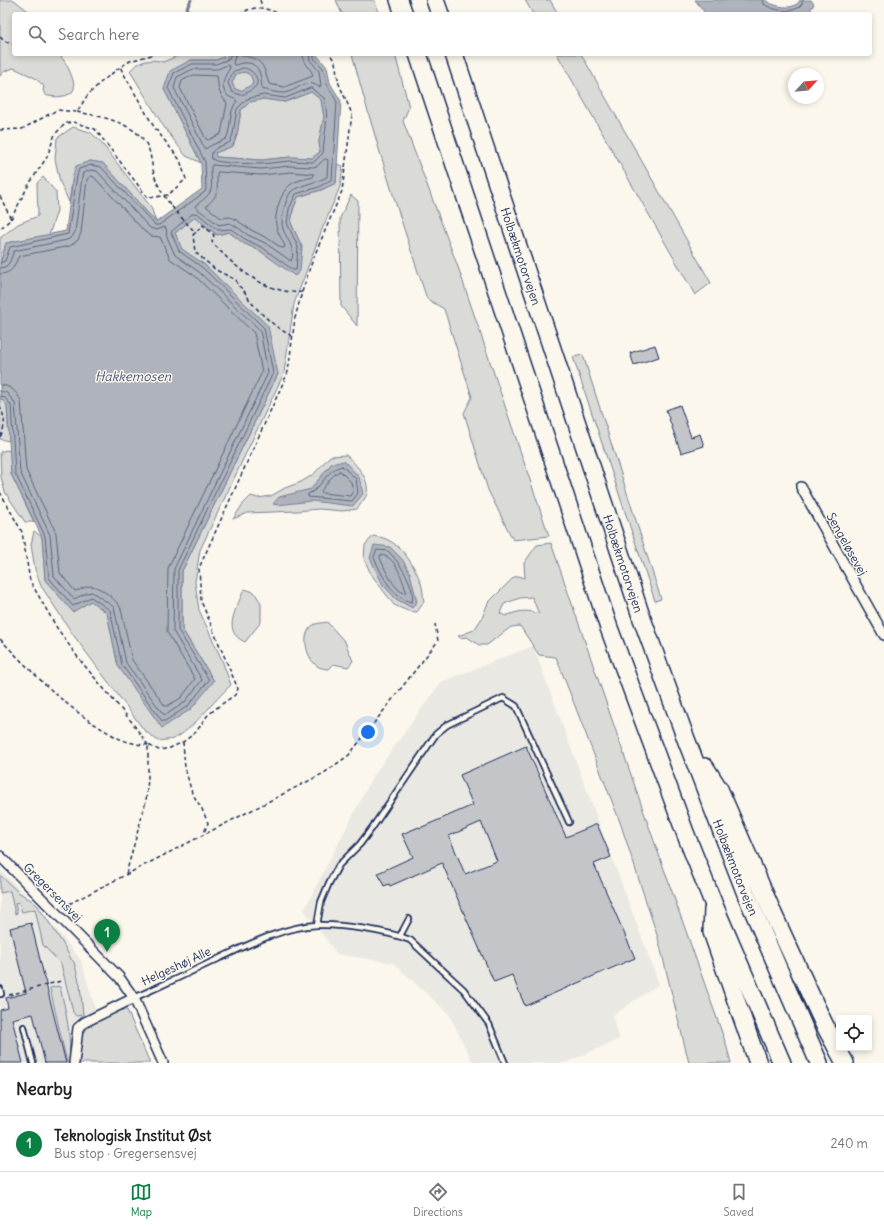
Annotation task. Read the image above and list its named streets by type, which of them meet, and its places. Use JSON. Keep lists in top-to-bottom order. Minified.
{"streets":{"highway":["Holbækmotorvejen"],"street":["Sengeløsevej","Gregersensvej","Helgeshøj Alle"]},"crossings":[["Gregersensvej","Helgeshøj Alle"]],"water":["Hakkemosen"],"north":"top right","page":{"search":"Search here","pins":"1","heading":"Nearby","list":[{"mark":"1","name":"Teknologisk Institut Øst","note":"Bus stop · Gregersensvej","value":"240 m"}],"nav":["Map","Directions","Saved"]}}
